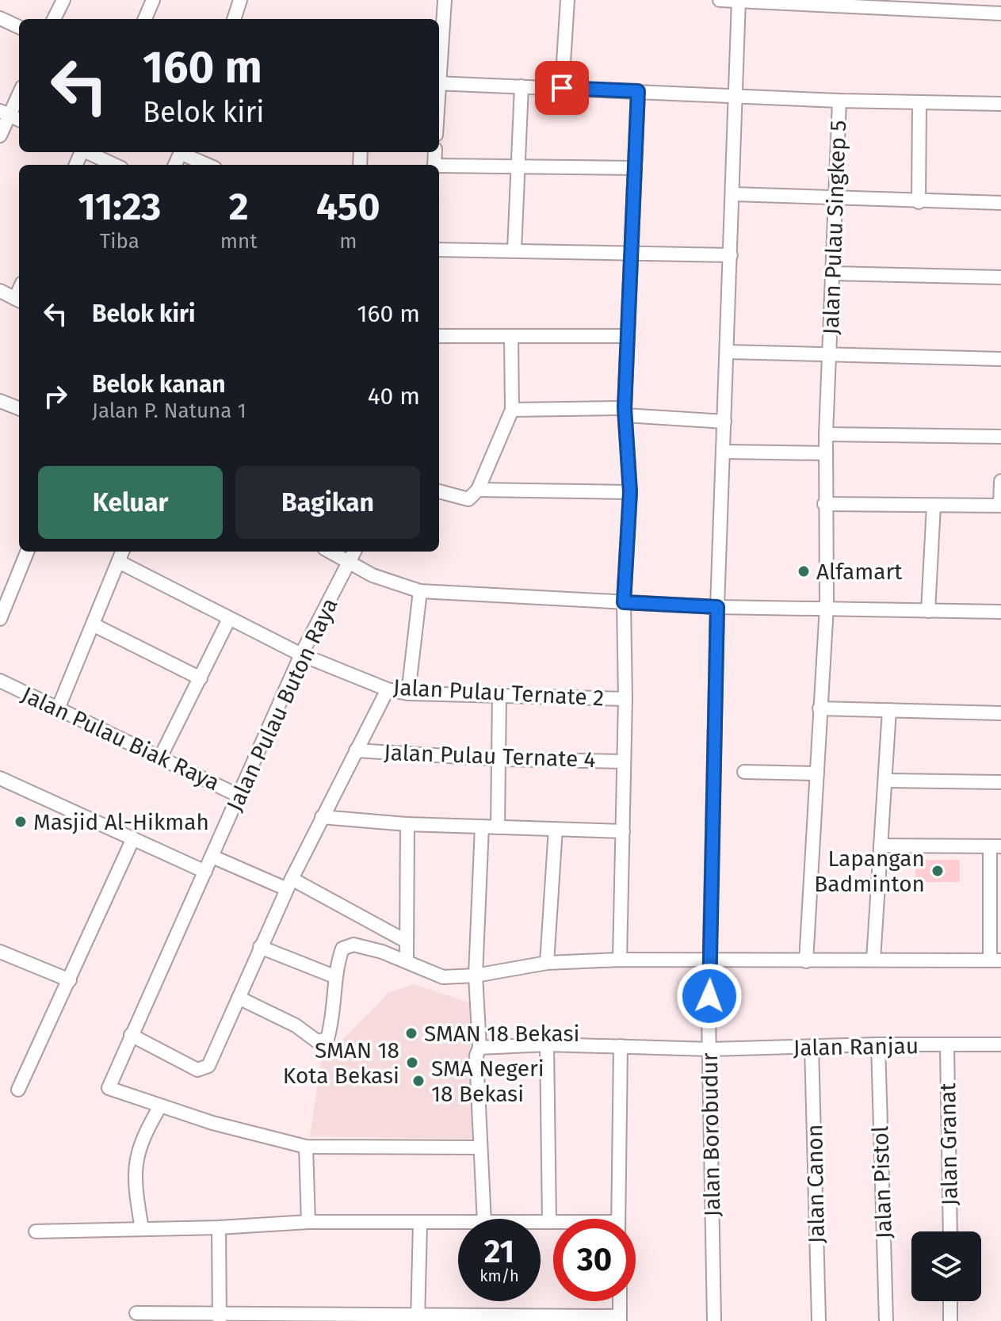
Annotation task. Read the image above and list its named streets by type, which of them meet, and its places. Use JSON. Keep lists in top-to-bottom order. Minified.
{"streets":{"street":["Jalan Pulau Singkep 5","Jalan Pulau Ternate 2","Jalan Pulau Buton Raya","Jalan Pulau Biak Raya","Jalan Pulau Ternate 4","Jalan Ranjau","Jalan Borobudur","Jalan Granat","Jalan Pistol","Jalan Canon"]},"crossings":[["Jalan Pulau Ternate 2","Jalan Pulau Buton Raya"],["Jalan Pulau Buton Raya","Jalan Pulau Biak Raya"],["Jalan Ranjau","Jalan Borobudur"],["Jalan Ranjau","Jalan Granat"],["Jalan Ranjau","Jalan Pistol"],["Jalan Ranjau","Jalan Canon"]],"places":["Alfamart","Masjid Al-Hikmah","Lapangan Badminton","SMAN 18 Bekasi","SMAN 18 Kota Bekasi","SMA Negeri 18 Bekasi"],"page":{"turn":["160 m","Belok kiri"],"eta":["11:23","Tiba","2","mnt","450","m"],"list":[{"name":"Belok kiri","value":"160 m"},{"name":"Belok kanan","note":"Jalan P. Natuna 1","value":"40 m"}],"buttons":["Keluar","Bagikan"],"speed":"21 km/h","limit":"30"}}
